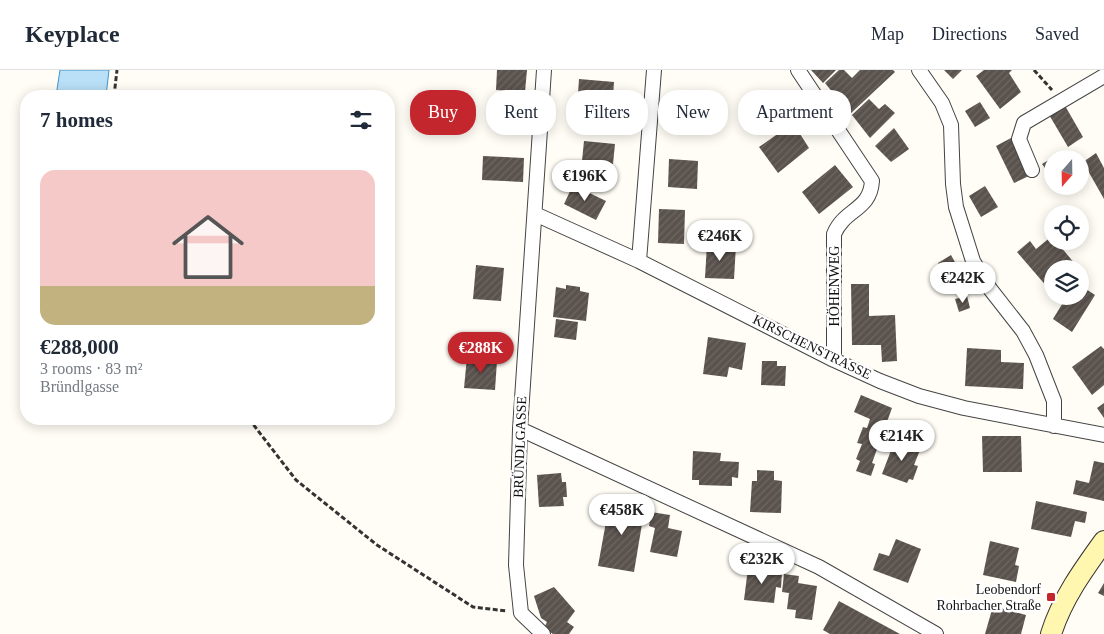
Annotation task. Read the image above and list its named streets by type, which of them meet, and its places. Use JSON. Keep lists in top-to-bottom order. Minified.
{"streets":{"street":["HÖHENWEG","KIRSCHENSTRASSE","BRÜNDLGASSE"]},"crossings":[["HÖHENWEG","KIRSCHENSTRASSE"],["KIRSCHENSTRASSE","BRÜNDLGASSE"]],"places":{"transit":["Leobendorf Rohrbacher Straße"]},"north":"bottom","page":{"header":"Keyplace","nav":["Map","Directions","Saved"],"chip":["Buy","Rent","Filters","New","Apartment"],"heading":"7 homes","list":[{"name":"€288,000","note":"3 rooms · 83 m² · Bründlgasse"}],"price":["€196K","€246K","€242K","€288K","€214K","€458K","€232K"]}}
